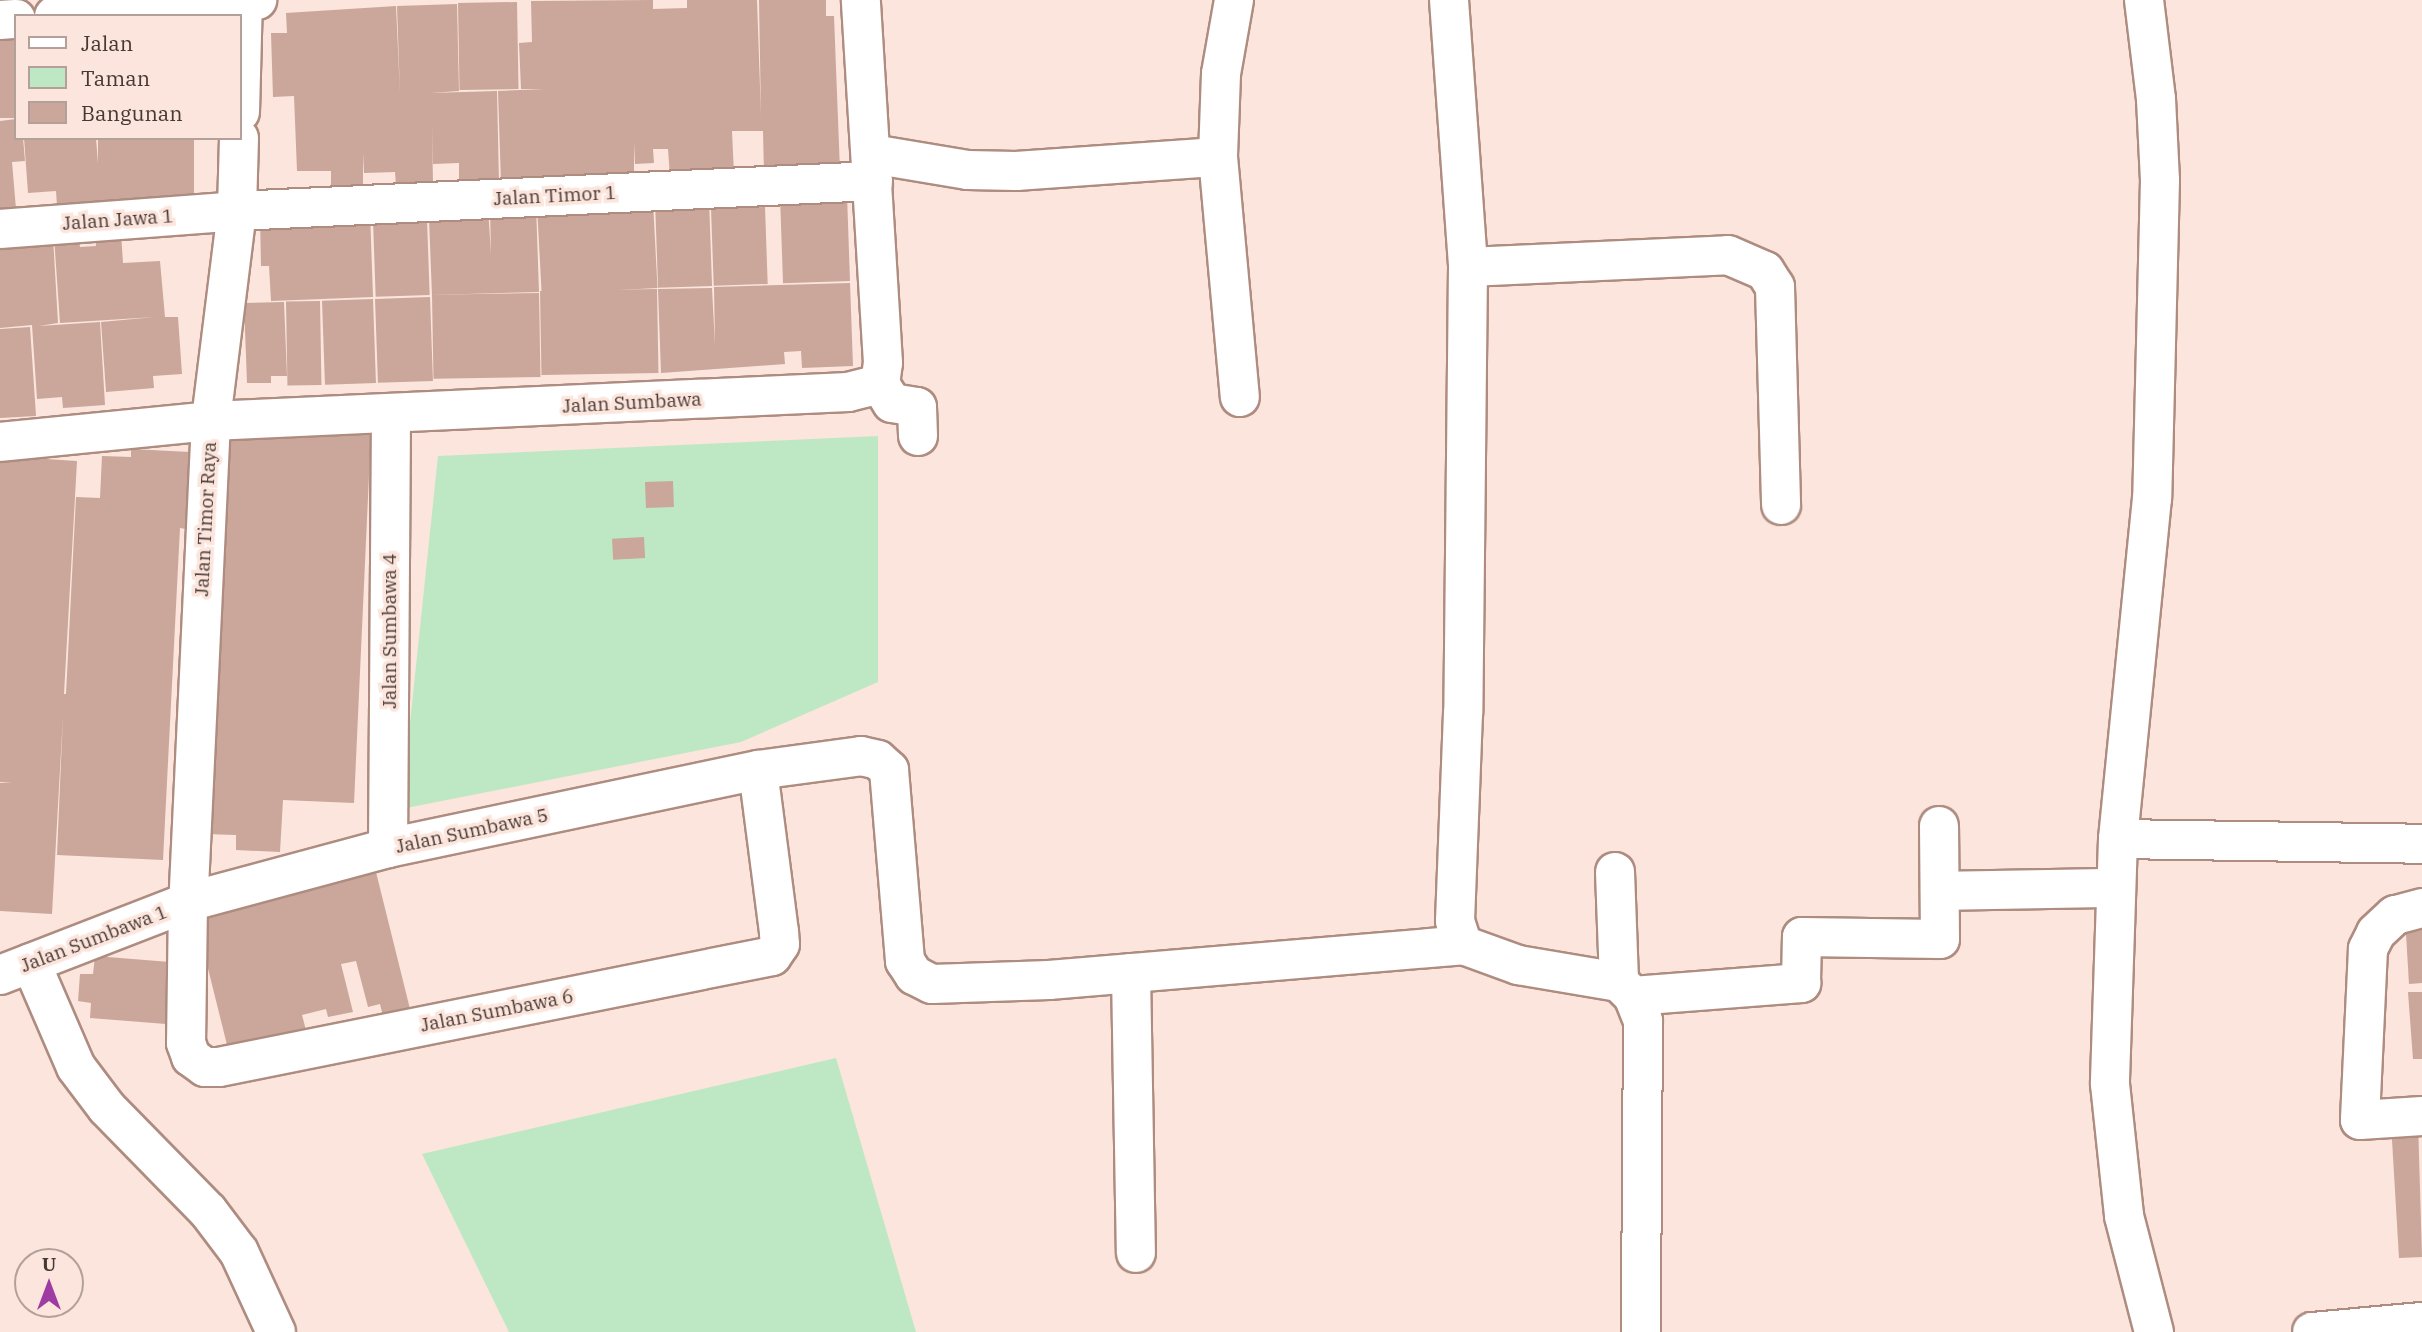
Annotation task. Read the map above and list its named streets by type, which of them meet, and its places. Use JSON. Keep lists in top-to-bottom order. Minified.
{"streets":{"street":["Jalan Timor 1","Jalan Jawa 1","Jalan Sumbawa","Jalan Timor Raya","Jalan Sumbawa 4","Jalan Sumbawa 5","Jalan Sumbawa 1","Jalan Sumbawa 6"]},"crossings":[["Jalan Timor 1","Jalan Jawa 1"],["Jalan Timor 1","Jalan Timor Raya"],["Jalan Jawa 1","Jalan Timor Raya"],["Jalan Sumbawa","Jalan Timor Raya"],["Jalan Sumbawa","Jalan Sumbawa 4"],["Jalan Timor Raya","Jalan Sumbawa 5"],["Jalan Timor Raya","Jalan Sumbawa 1"],["Jalan Timor Raya","Jalan Sumbawa 6"],["Jalan Sumbawa 4","Jalan Sumbawa 5"],["Jalan Sumbawa 5","Jalan Sumbawa 1"],["Jalan Sumbawa 5","Jalan Sumbawa 6"],["Jalan Sumbawa 1","Jalan Sumbawa 6"]],"legend":["Jalan","Taman","Bangunan"],"north":"top"}
